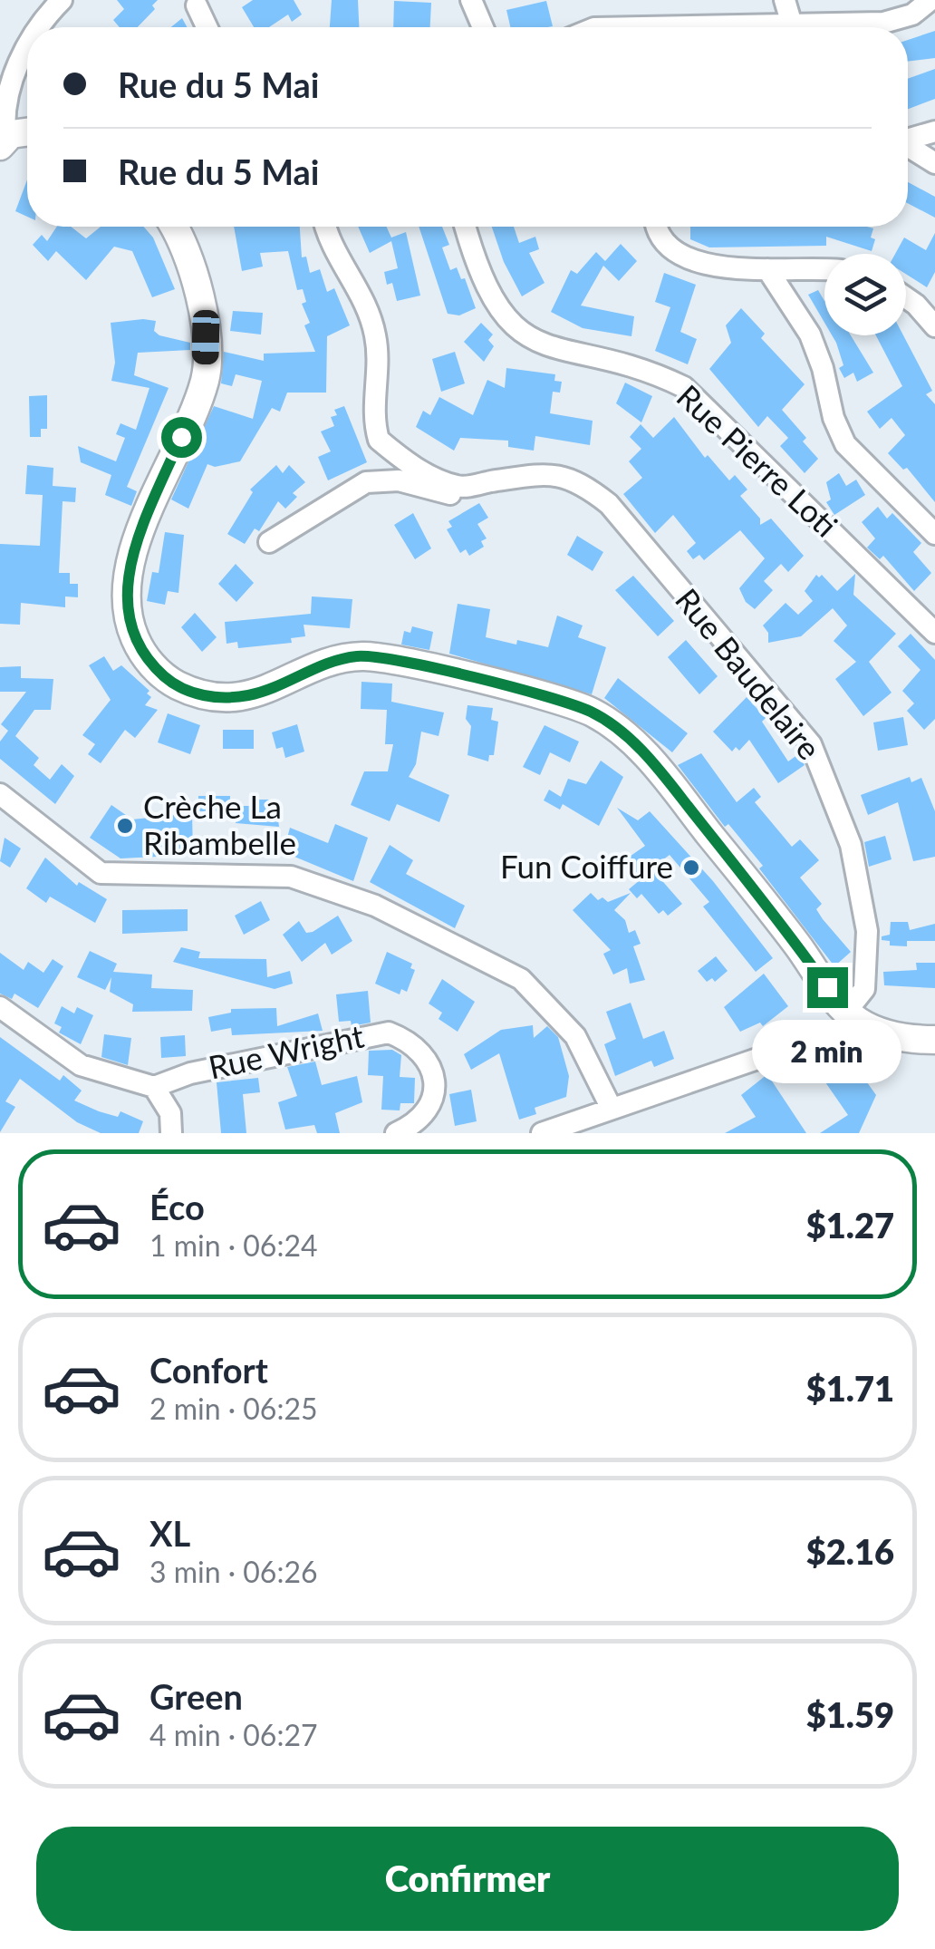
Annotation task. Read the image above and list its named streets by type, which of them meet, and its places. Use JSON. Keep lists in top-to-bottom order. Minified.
{"streets":{"street":["Rue Pierre Loti","Rue Baudelaire","Rue Wright"]},"places":["Crèche La Ribambelle","Fun Coiffure"],"page":{"banner":["Rue du 5 Mai","Rue du 5 Mai"],"bubble":"2 min","list":[{"name":"Éco","note":"1 min · 06:24","value":"$1.27"},{"name":"Confort","note":"2 min · 06:25","value":"$1.71"},{"name":"XL","note":"3 min · 06:26","value":"$2.16"},{"name":"Green","note":"4 min · 06:27","value":"$1.59"}],"buttons":"Confirmer"}}
